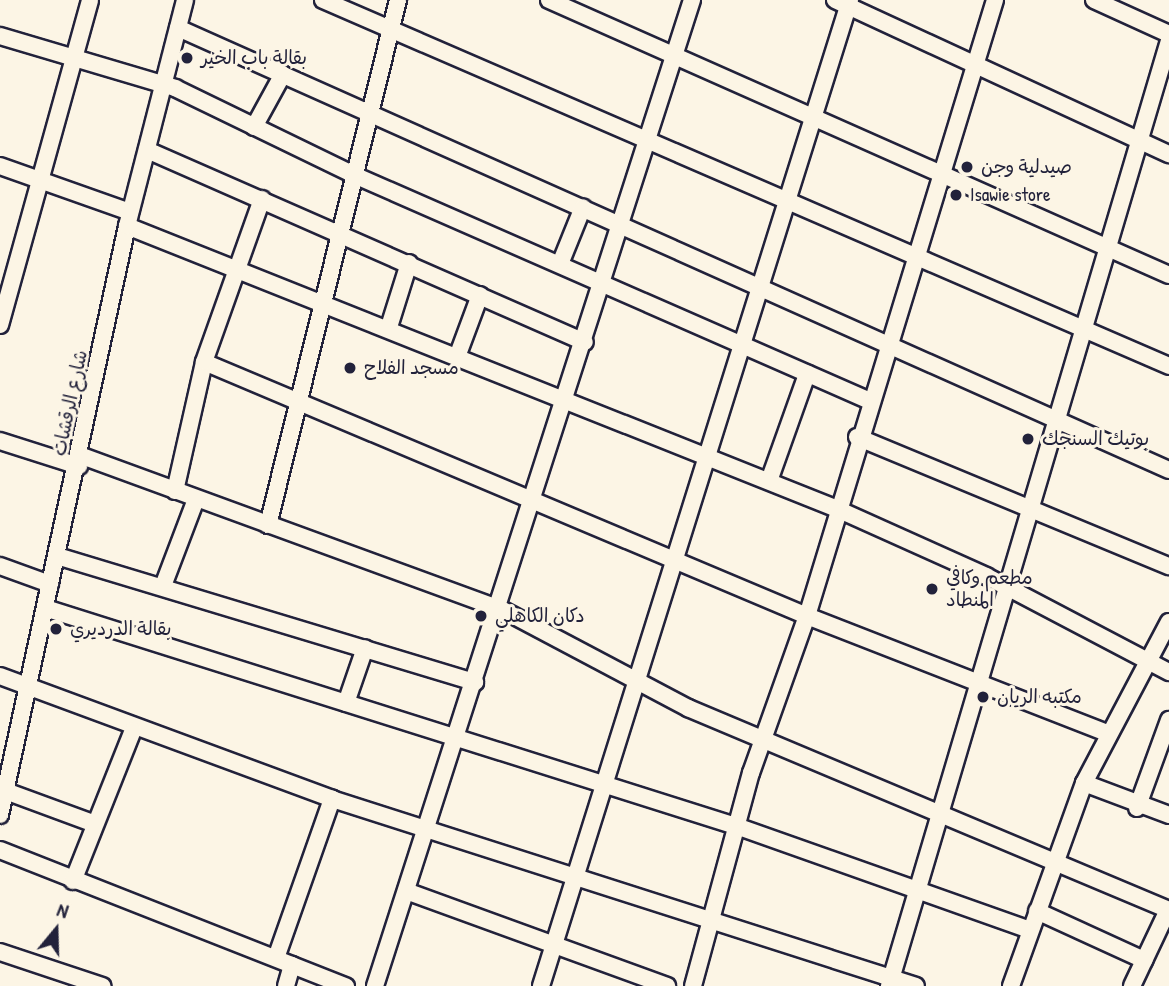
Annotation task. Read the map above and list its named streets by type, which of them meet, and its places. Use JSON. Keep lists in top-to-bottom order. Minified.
{"streets":{"street":["شارع الرقشات"]},"places":["بقالة باب الخير","صيدلية وجن","Isawie store","مسجد الفلاح","بوتيك السنجك","مطعم وكافي المنطاد","دكان الكاهلي","بقالة الدرديري","مكتبه الريان"],"north":"top"}
